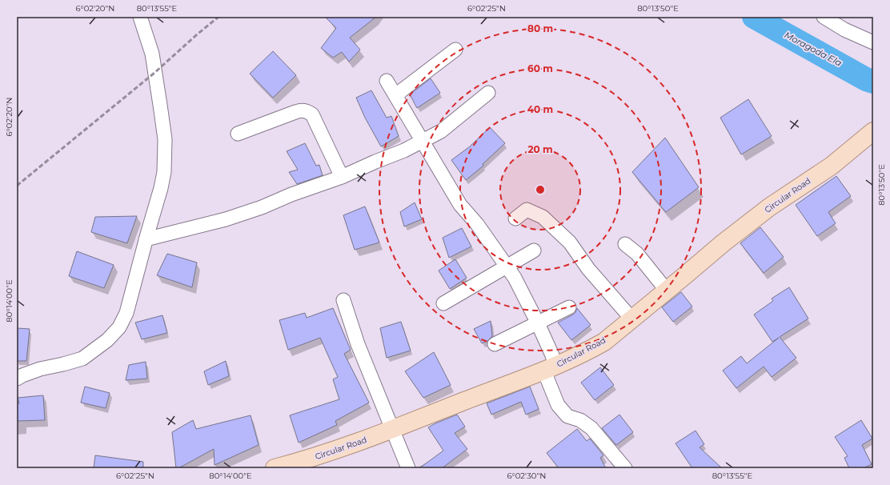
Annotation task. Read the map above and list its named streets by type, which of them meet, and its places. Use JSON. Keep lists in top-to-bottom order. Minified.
{"streets":{"main road":["Circular Road"]},"water":["Moragoda Ela"],"coordinates":["6°02'20\"N","80°13'55\"E","6°02'25\"N","80°13'50\"E","80°14'00\"E","6°02'30\"N"],"rings":["80 m","60 m","40 m","20 m"]}
